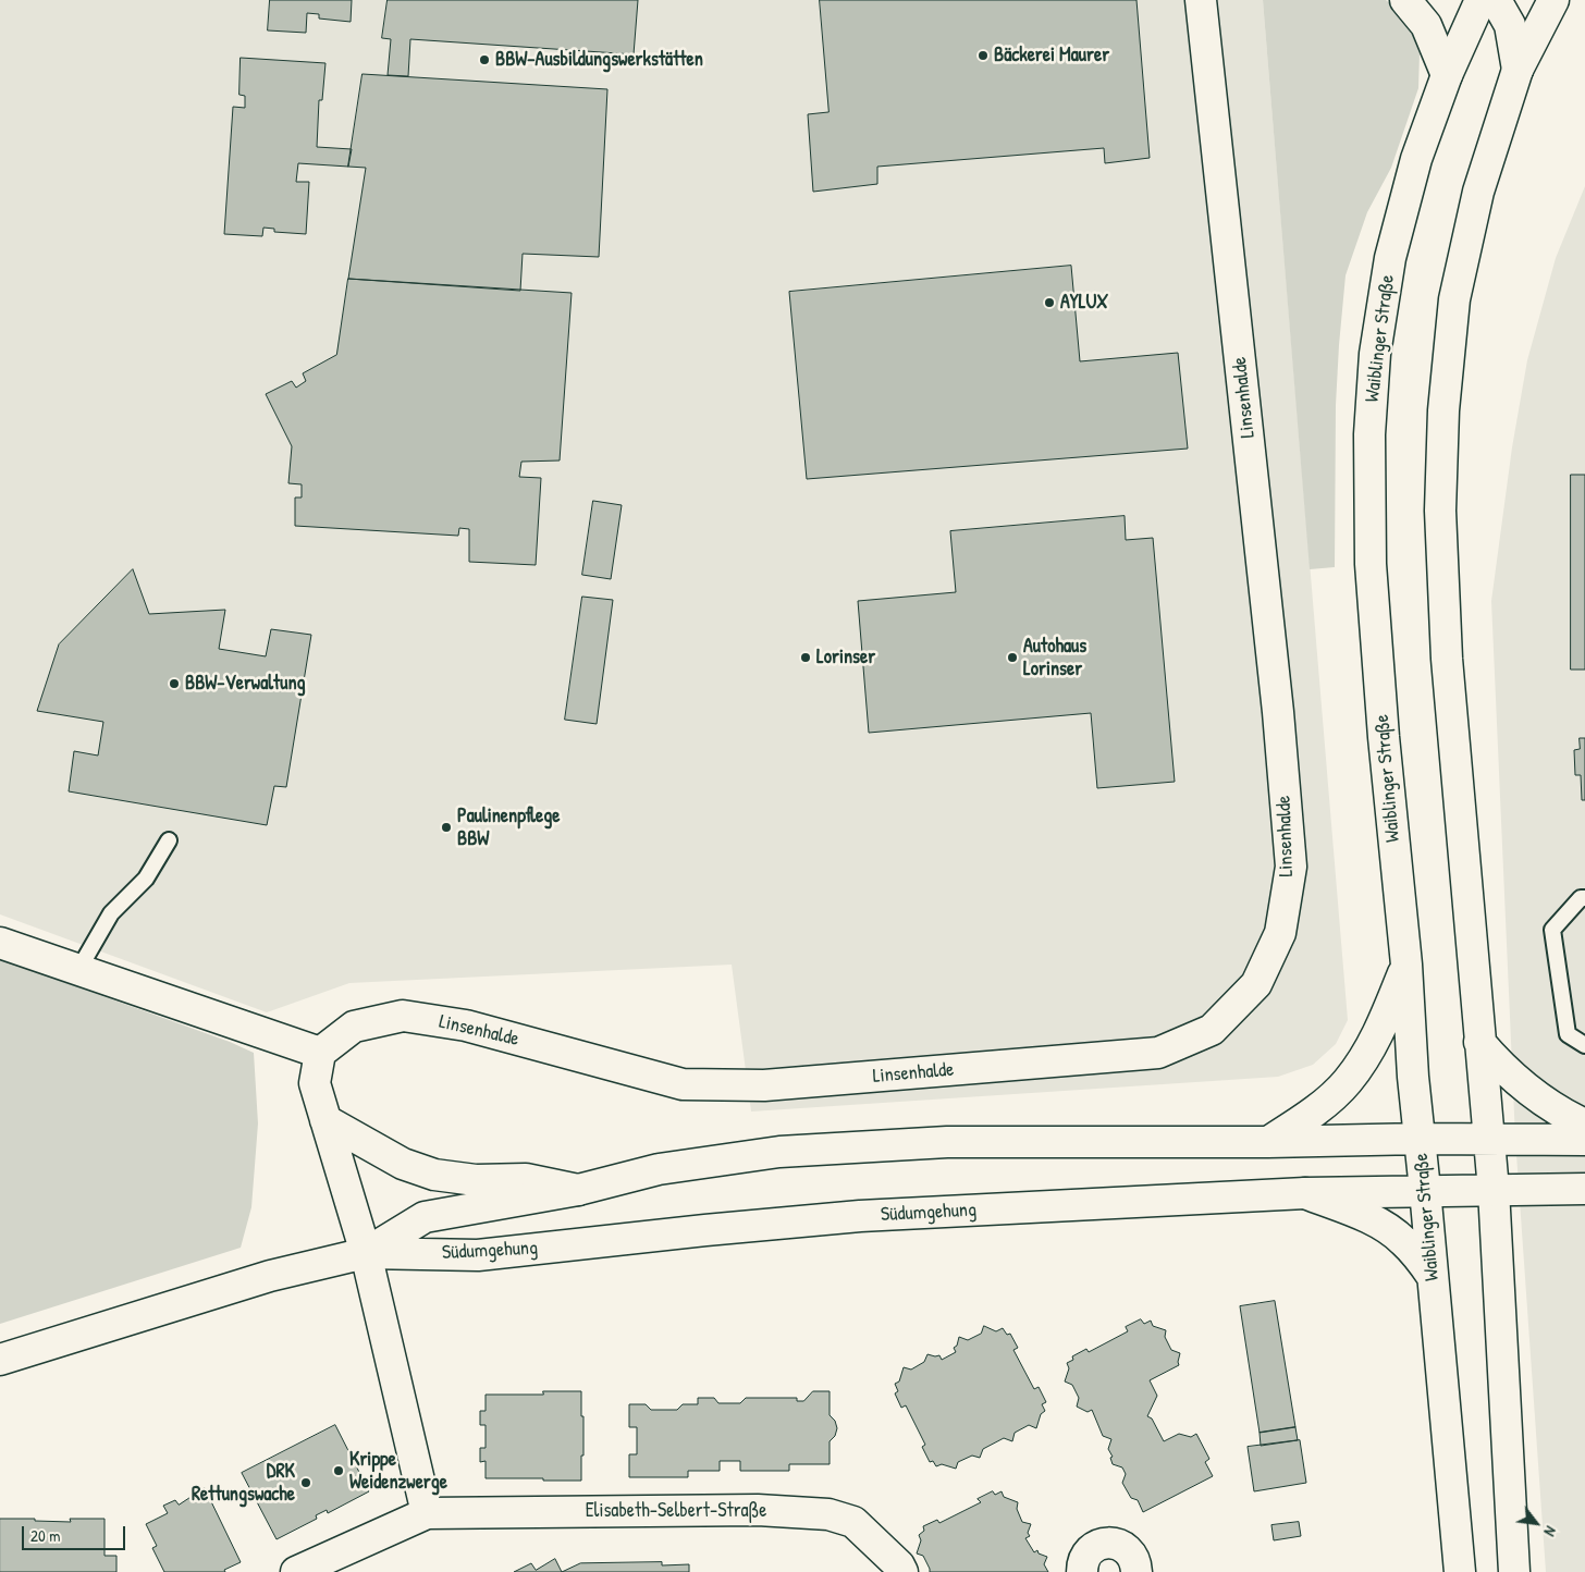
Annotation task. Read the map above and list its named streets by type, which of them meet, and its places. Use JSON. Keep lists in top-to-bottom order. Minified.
{"streets":{"main road":["Waiblinger Straße","Linsenhalde","Südumgehung","Elisabeth-Selbert-Straße"]},"crossings":[["Waiblinger Straße","Südumgehung"]],"places":["Bäckerei Maurer","BBW-Ausbildungswerkstätten","AYLUX","Lorinser","Autohaus Lorinser","BBW-Verwaltung","Paulinenpflege BBW","Krippe Weidenzwerge","DRK Rettungswache"],"scale_bar":"20 m","north":"bottom right"}
